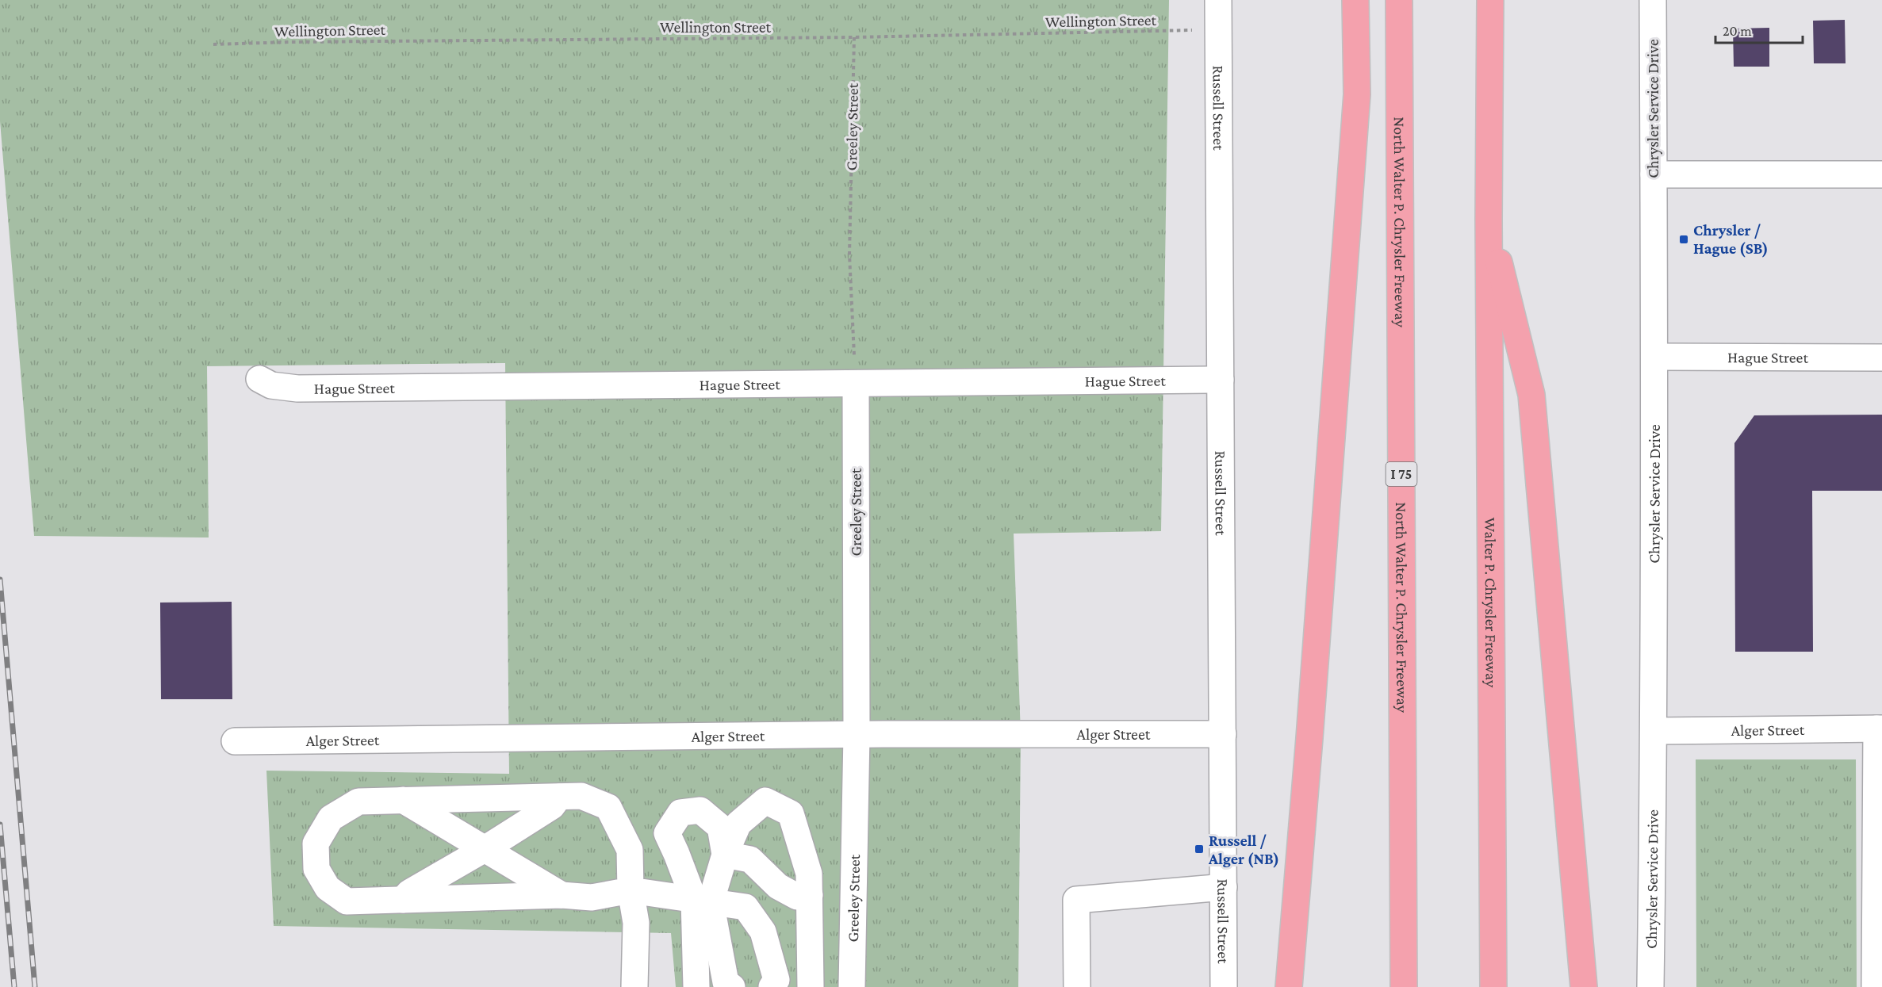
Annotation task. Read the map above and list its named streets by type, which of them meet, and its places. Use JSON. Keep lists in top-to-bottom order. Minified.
{"streets":{"highway":["North Walter P. Chrysler Freeway","I 75","Walter P. Chrysler Freeway"],"street":["Russell Street","Chrysler Service Drive","Greeley Street","Hague Street","Alger Street"],"path":["Wellington Street"]},"crossings":[["Wellington Street","Russell Street"],["Wellington Street","Greeley Street"],["Russell Street","Hague Street"],["Russell Street","Alger Street"],["Chrysler Service Drive","Hague Street"],["Chrysler Service Drive","Alger Street"],["Greeley Street","Hague Street"],["Greeley Street","Alger Street"]],"places":{"transit":["Chrysler / Hague (SB)","Russell / Alger (NB)"]},"scale_bar":"20 m"}
